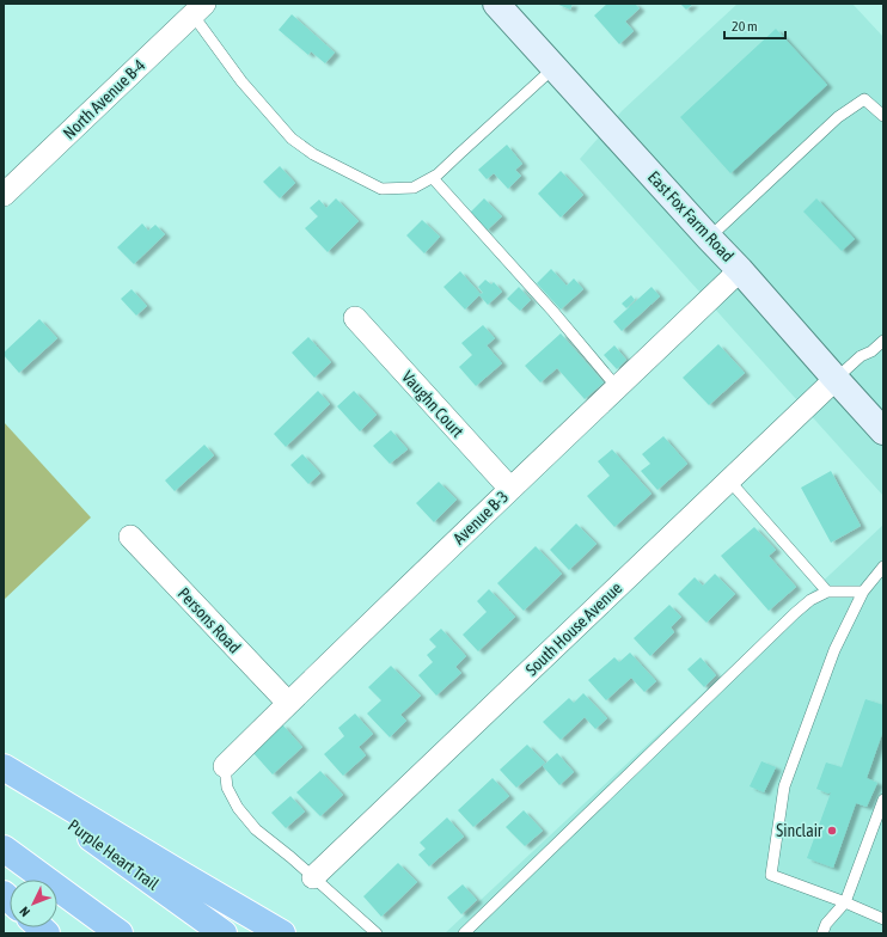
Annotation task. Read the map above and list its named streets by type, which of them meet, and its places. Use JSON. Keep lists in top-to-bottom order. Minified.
{"streets":{"highway":["Purple Heart Trail"],"main road":["East Fox Farm Road"],"street":["North Avenue B-4","Vaughn Court","Avenue B-3","Persons Road","South House Avenue"]},"crossings":[["East Fox Farm Road","Avenue B-3"],["East Fox Farm Road","South House Avenue"],["Vaughn Court","Avenue B-3"],["Avenue B-3","Persons Road"]],"places":["Sinclair"],"scale_bar":"20 m","north":"bottom left"}
